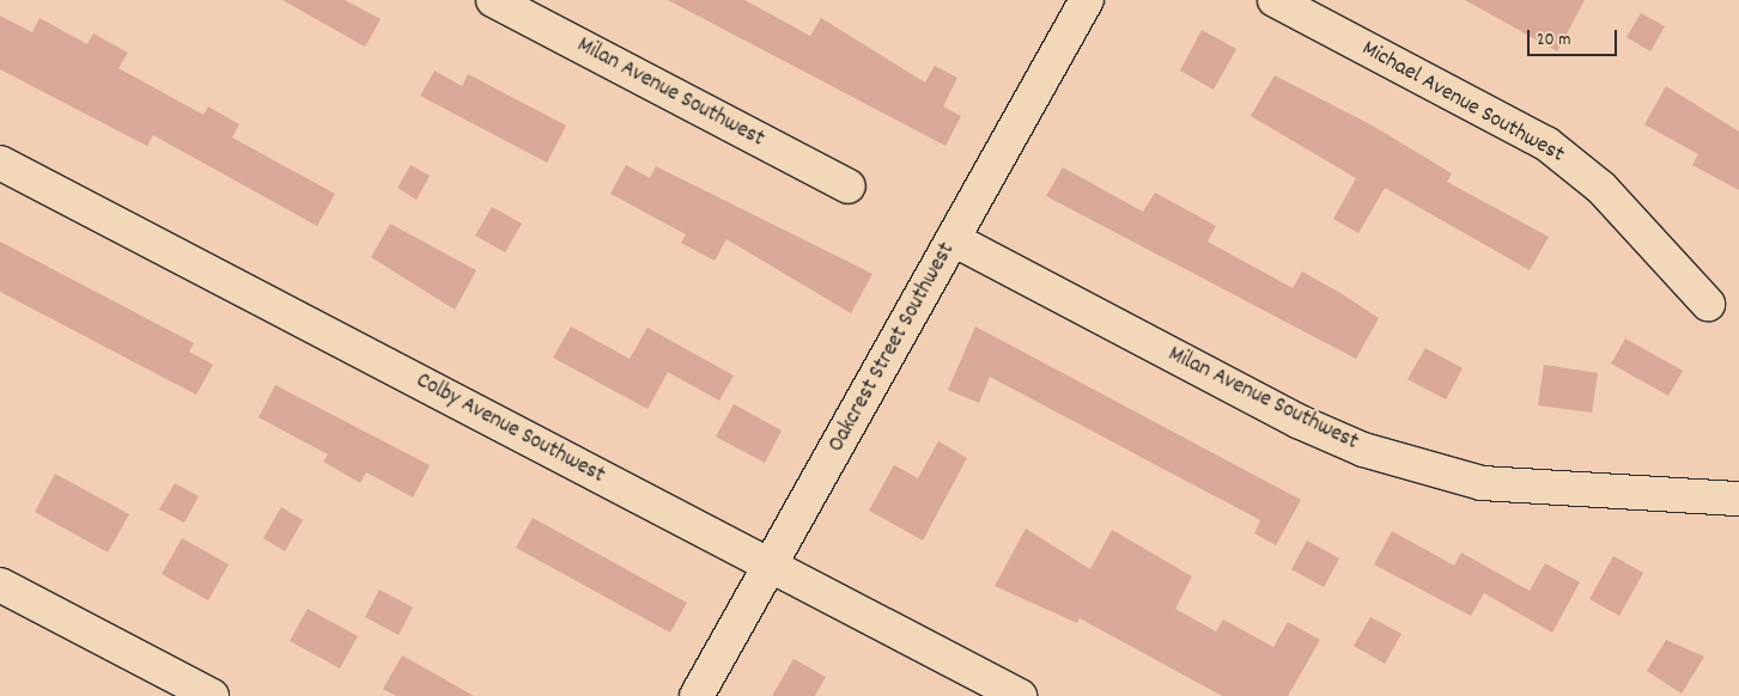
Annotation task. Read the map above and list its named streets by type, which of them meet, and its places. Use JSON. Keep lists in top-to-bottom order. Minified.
{"streets":{"street":["Milan Avenue Southwest","Michael Avenue Southwest","Oakcrest Street Southwest","Colby Avenue Southwest"]},"crossings":[["Milan Avenue Southwest","Oakcrest Street Southwest"],["Oakcrest Street Southwest","Colby Avenue Southwest"]],"scale_bar":"20 m"}
